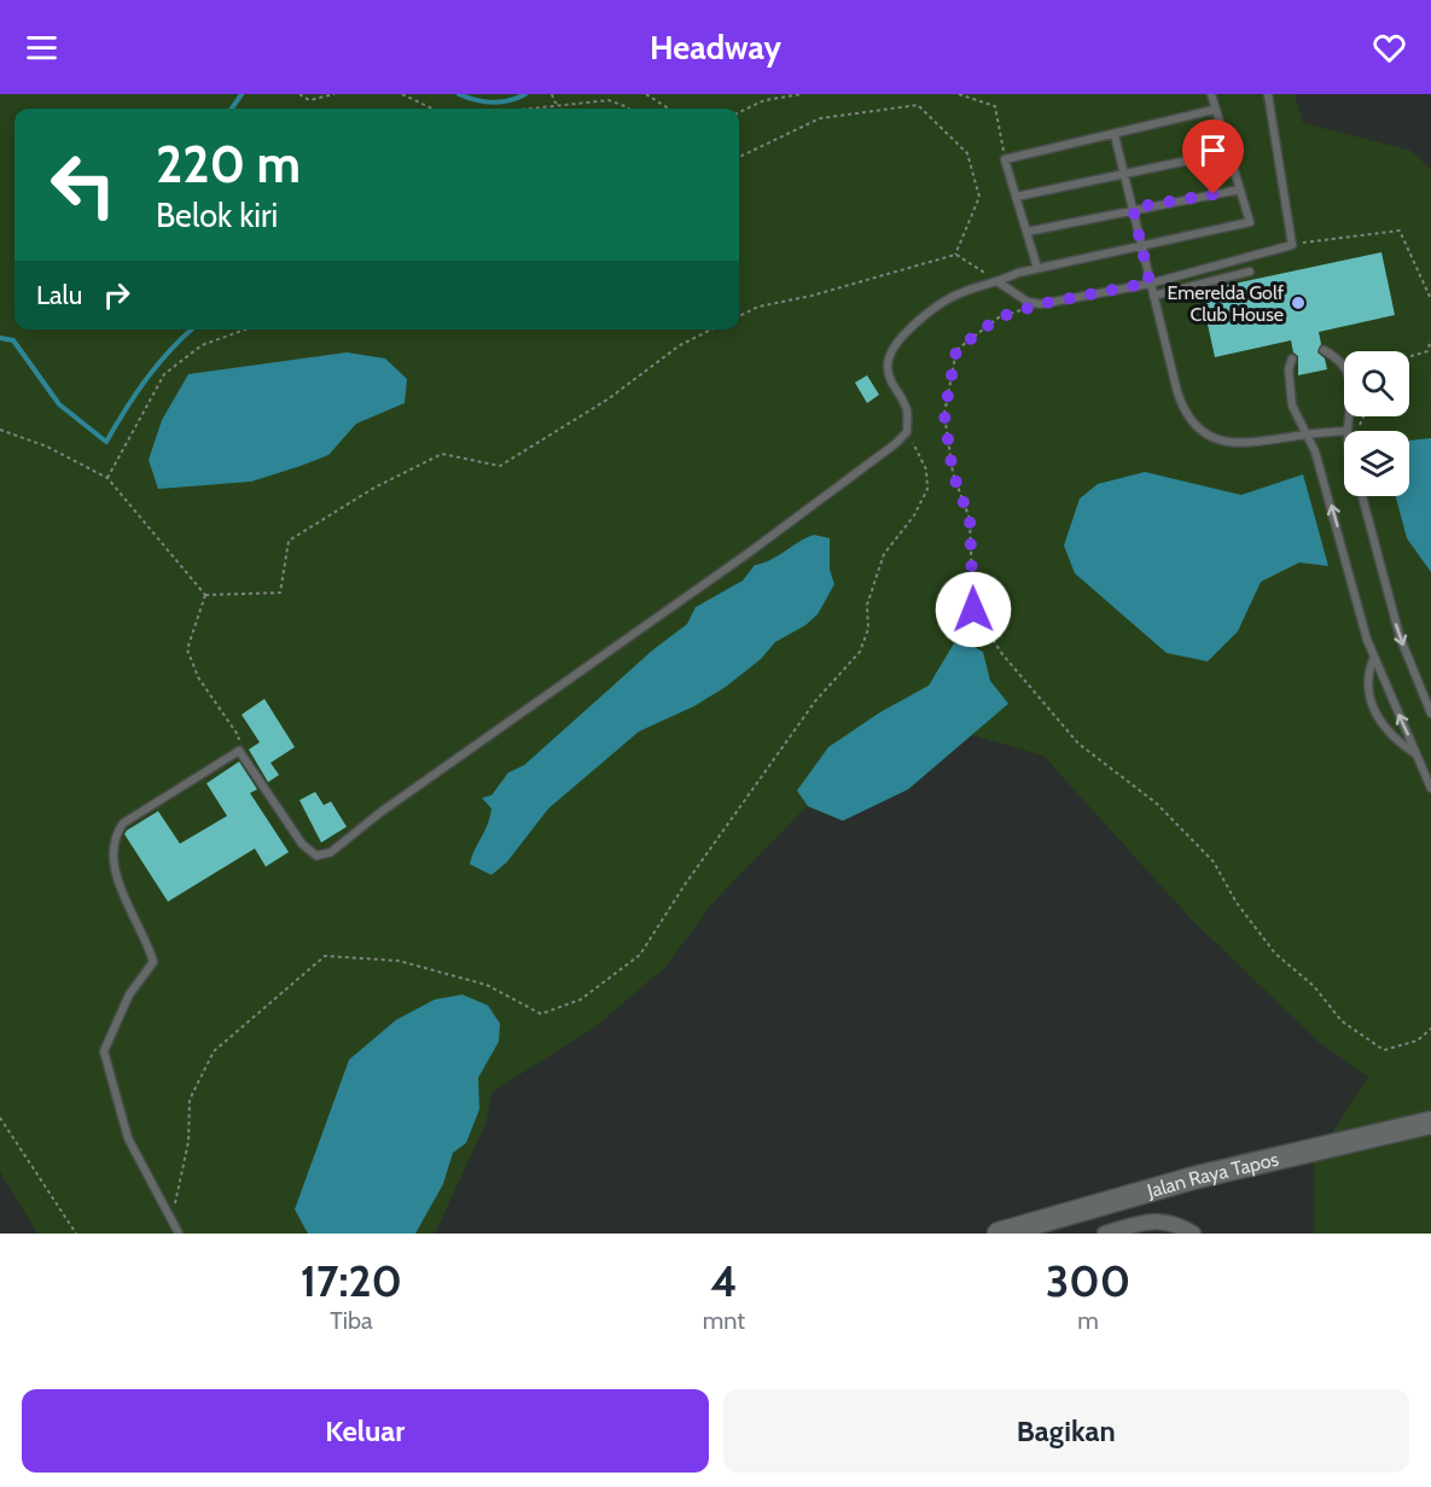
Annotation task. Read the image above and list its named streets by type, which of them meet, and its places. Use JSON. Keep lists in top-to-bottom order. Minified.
{"streets":{"main road":["Jalan Raya Tapos"]},"places":["Emerelda Golf Club House"],"page":{"header":"Headway","turn":["220 m","Belok kiri"],"then":"Lalu","eta":["17:20","Tiba","4","mnt","300","m"],"buttons":["Keluar","Bagikan"]}}
